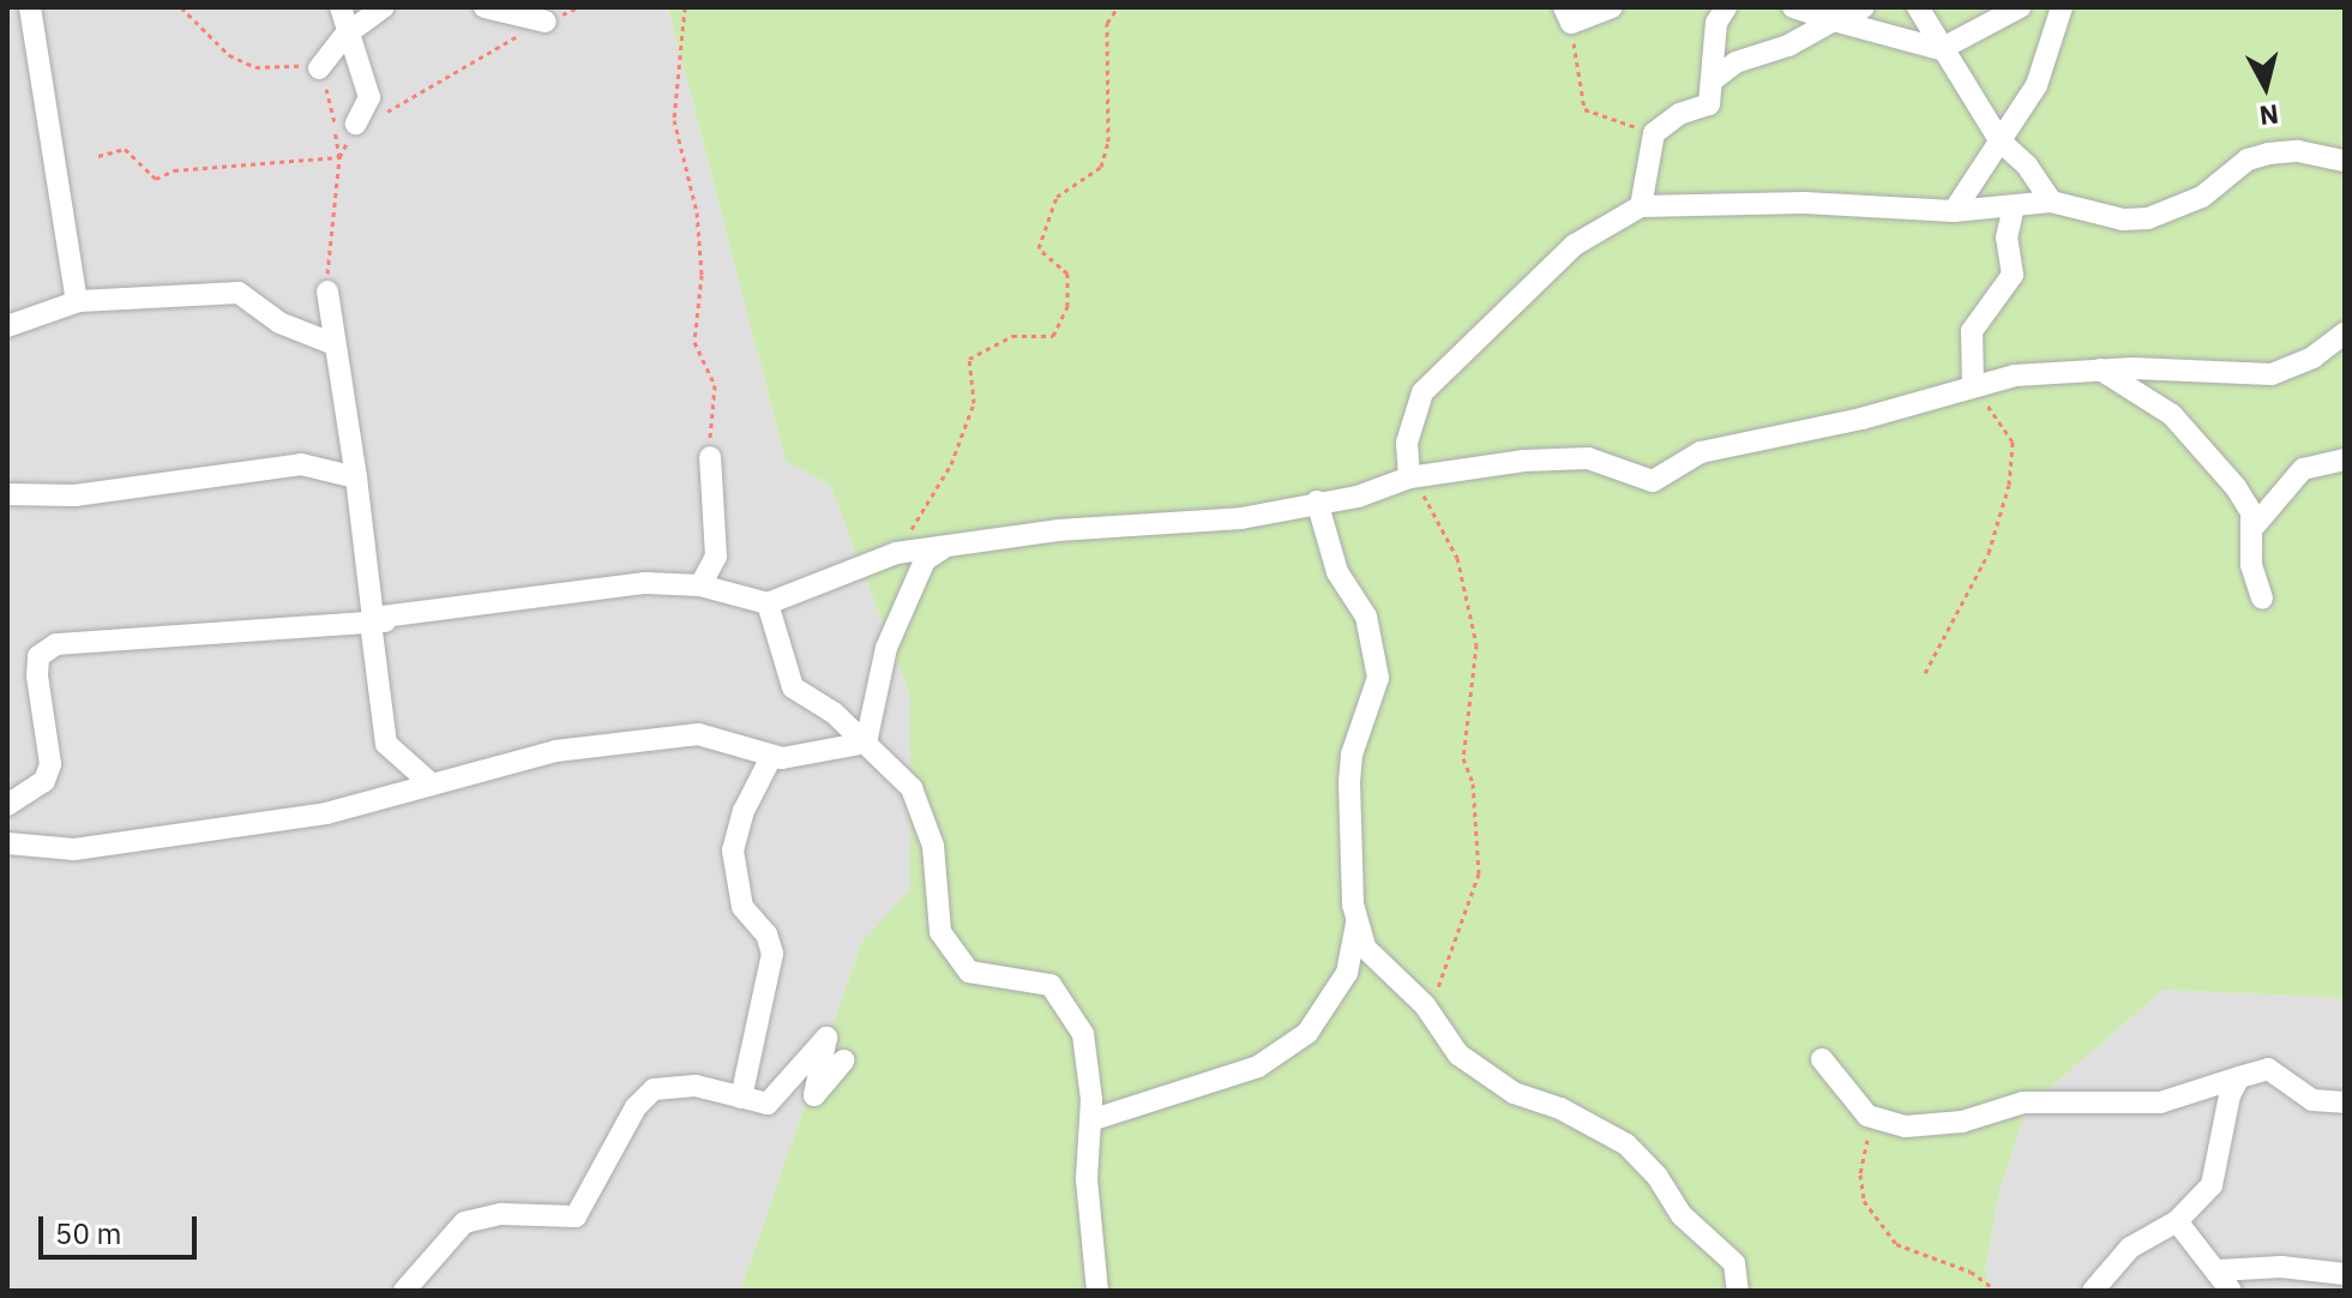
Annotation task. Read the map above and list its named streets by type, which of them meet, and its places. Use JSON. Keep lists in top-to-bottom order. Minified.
{"scale_bar":"50 m","north":"bottom"}
